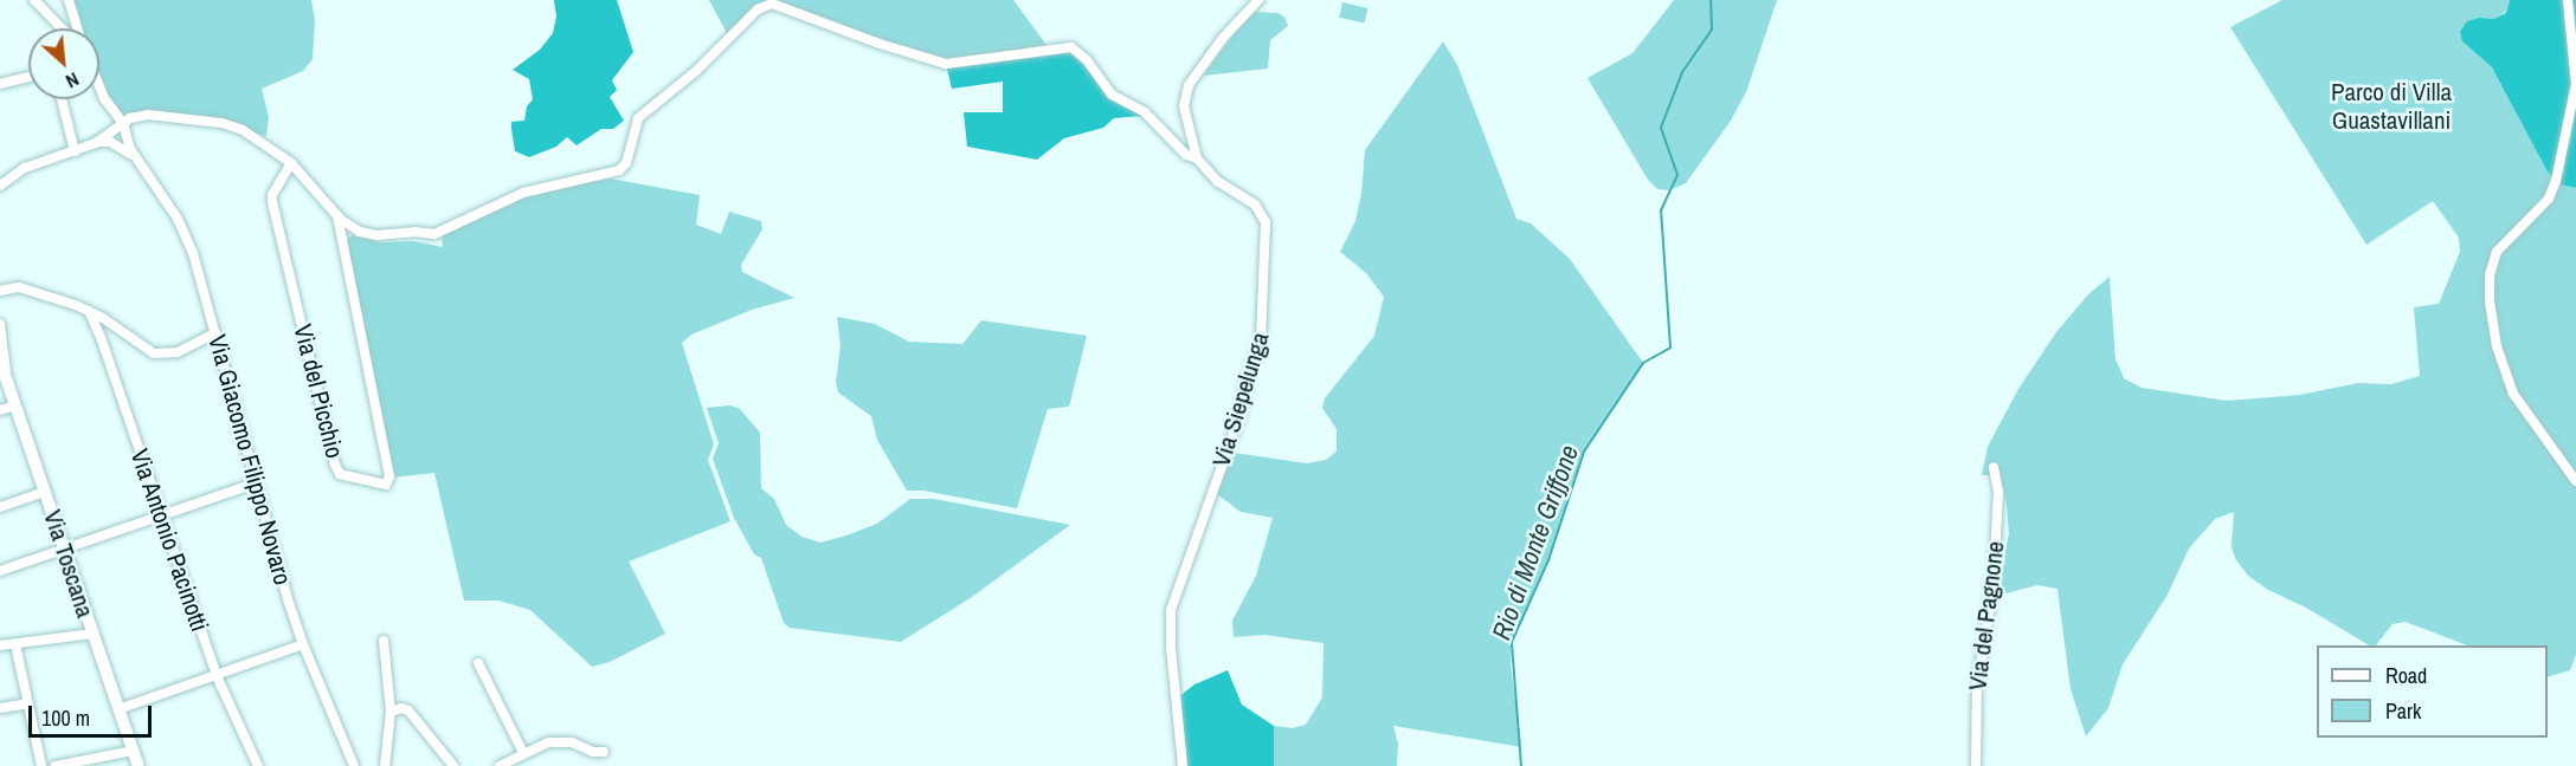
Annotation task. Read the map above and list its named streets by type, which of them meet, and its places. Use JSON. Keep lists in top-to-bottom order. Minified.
{"streets":{"main road":["Via Toscana"],"street":["Via del Picchio","Via Siepelunga","Via Giacomo Filippo Novaro","Via Antonio Pacinotti","Via del Pagnone"]},"crossings":[["Via del Picchio","Via Siepelunga"]],"water":["Rio di Monte Griffone"],"parks":["Parco di Villa Guastavillani"],"legend":["Road","Park"],"scale_bar":"100 m","north":"bottom right"}
